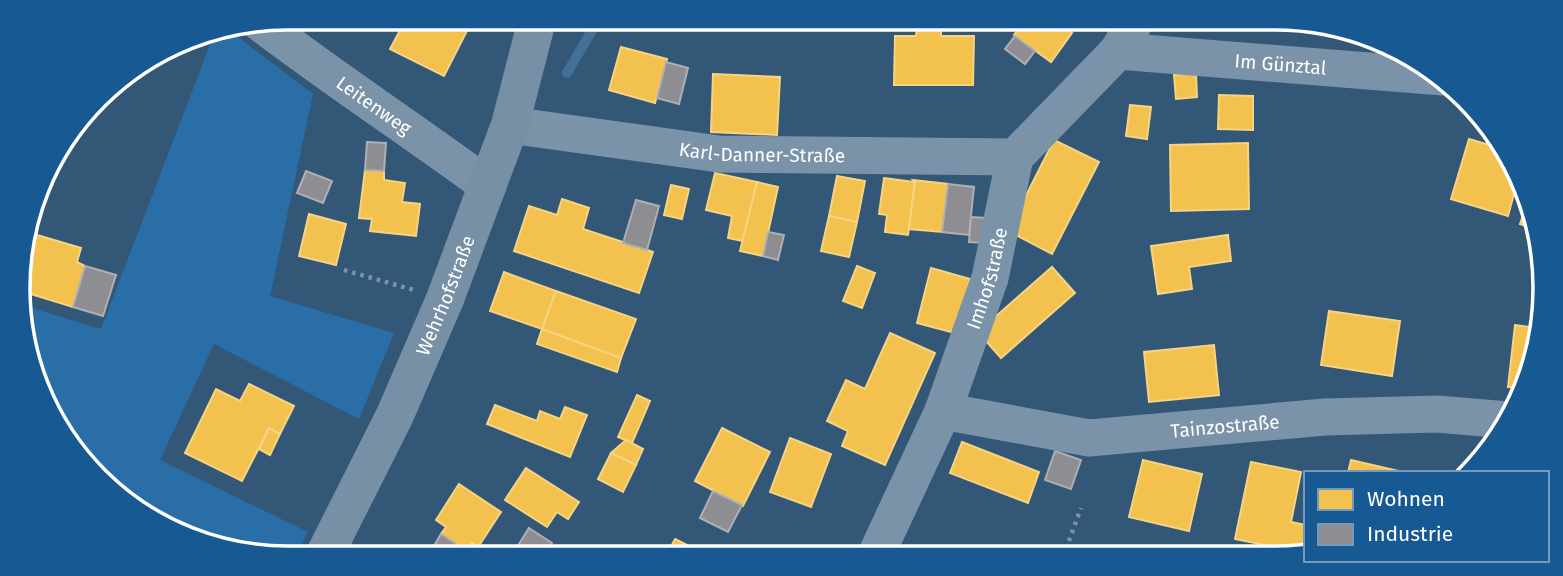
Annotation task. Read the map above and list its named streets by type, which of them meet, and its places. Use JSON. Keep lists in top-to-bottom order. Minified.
{"streets":{"street":["Im Günztal","Leitenweg","Karl-Danner-Straße","Imhofstraße","Wehrhofstraße","Tainzostraße"]},"crossings":[["Leitenweg","Wehrhofstraße"],["Karl-Danner-Straße","Imhofstraße"],["Karl-Danner-Straße","Wehrhofstraße"],["Imhofstraße","Tainzostraße"]],"legend":["Wohnen","Industrie"]}
